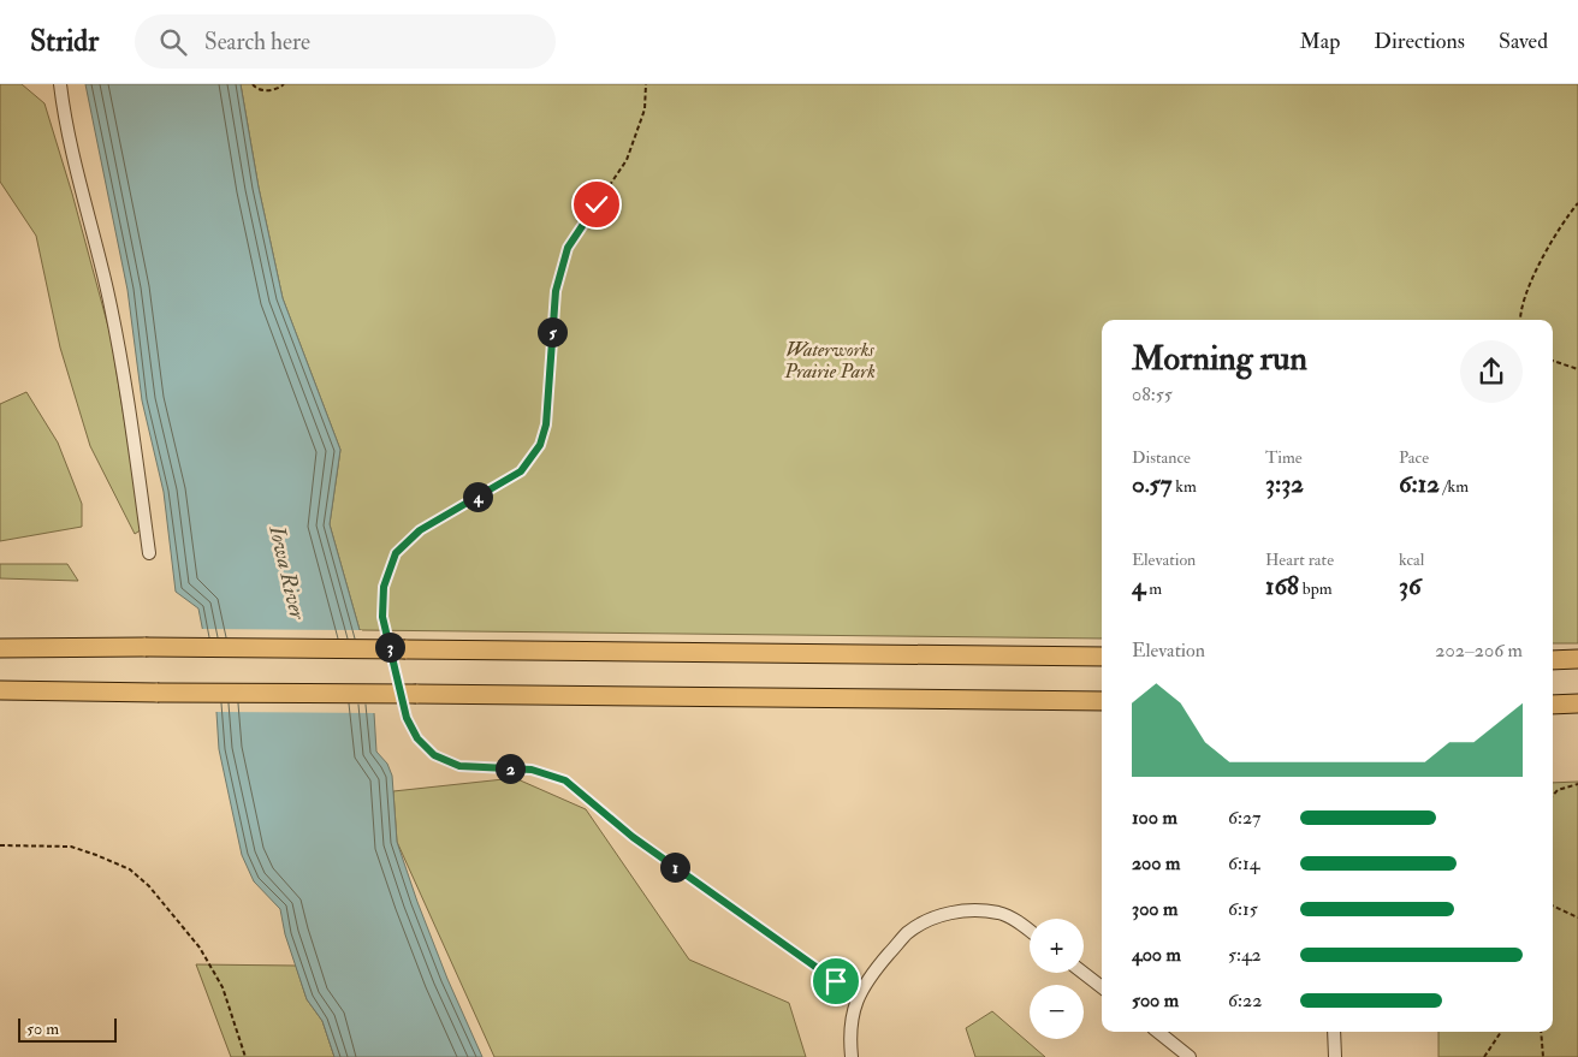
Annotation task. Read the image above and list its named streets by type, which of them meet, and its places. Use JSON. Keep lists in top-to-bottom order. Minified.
{"water":["Iowa River"],"parks":["Waterworks Prairie Park"],"scale_bar":"50 m","page":{"header":"Stridr","search":"Search here","nav":["Map","Directions","Saved"],"pins":["5","4","3","2","1"],"heading":["Morning run","08:55"],"stats":[["Distance","0.57 km"],["Time","3:32"],["Pace","6:12 /km"],["Elevation","4 m"],["Heart rate","168 bpm"],["kcal","36"]],"chart":["Elevation","202–206 m"],"list":[{"name":"100 m","note":"6:27"},{"name":"200 m","note":"6:14"},{"name":"300 m","note":"6:15"},{"name":"400 m","note":"5:42"},{"name":"500 m","note":"6:22"}],"map_buttons":["+","−"],"scale":"50 m"}}
